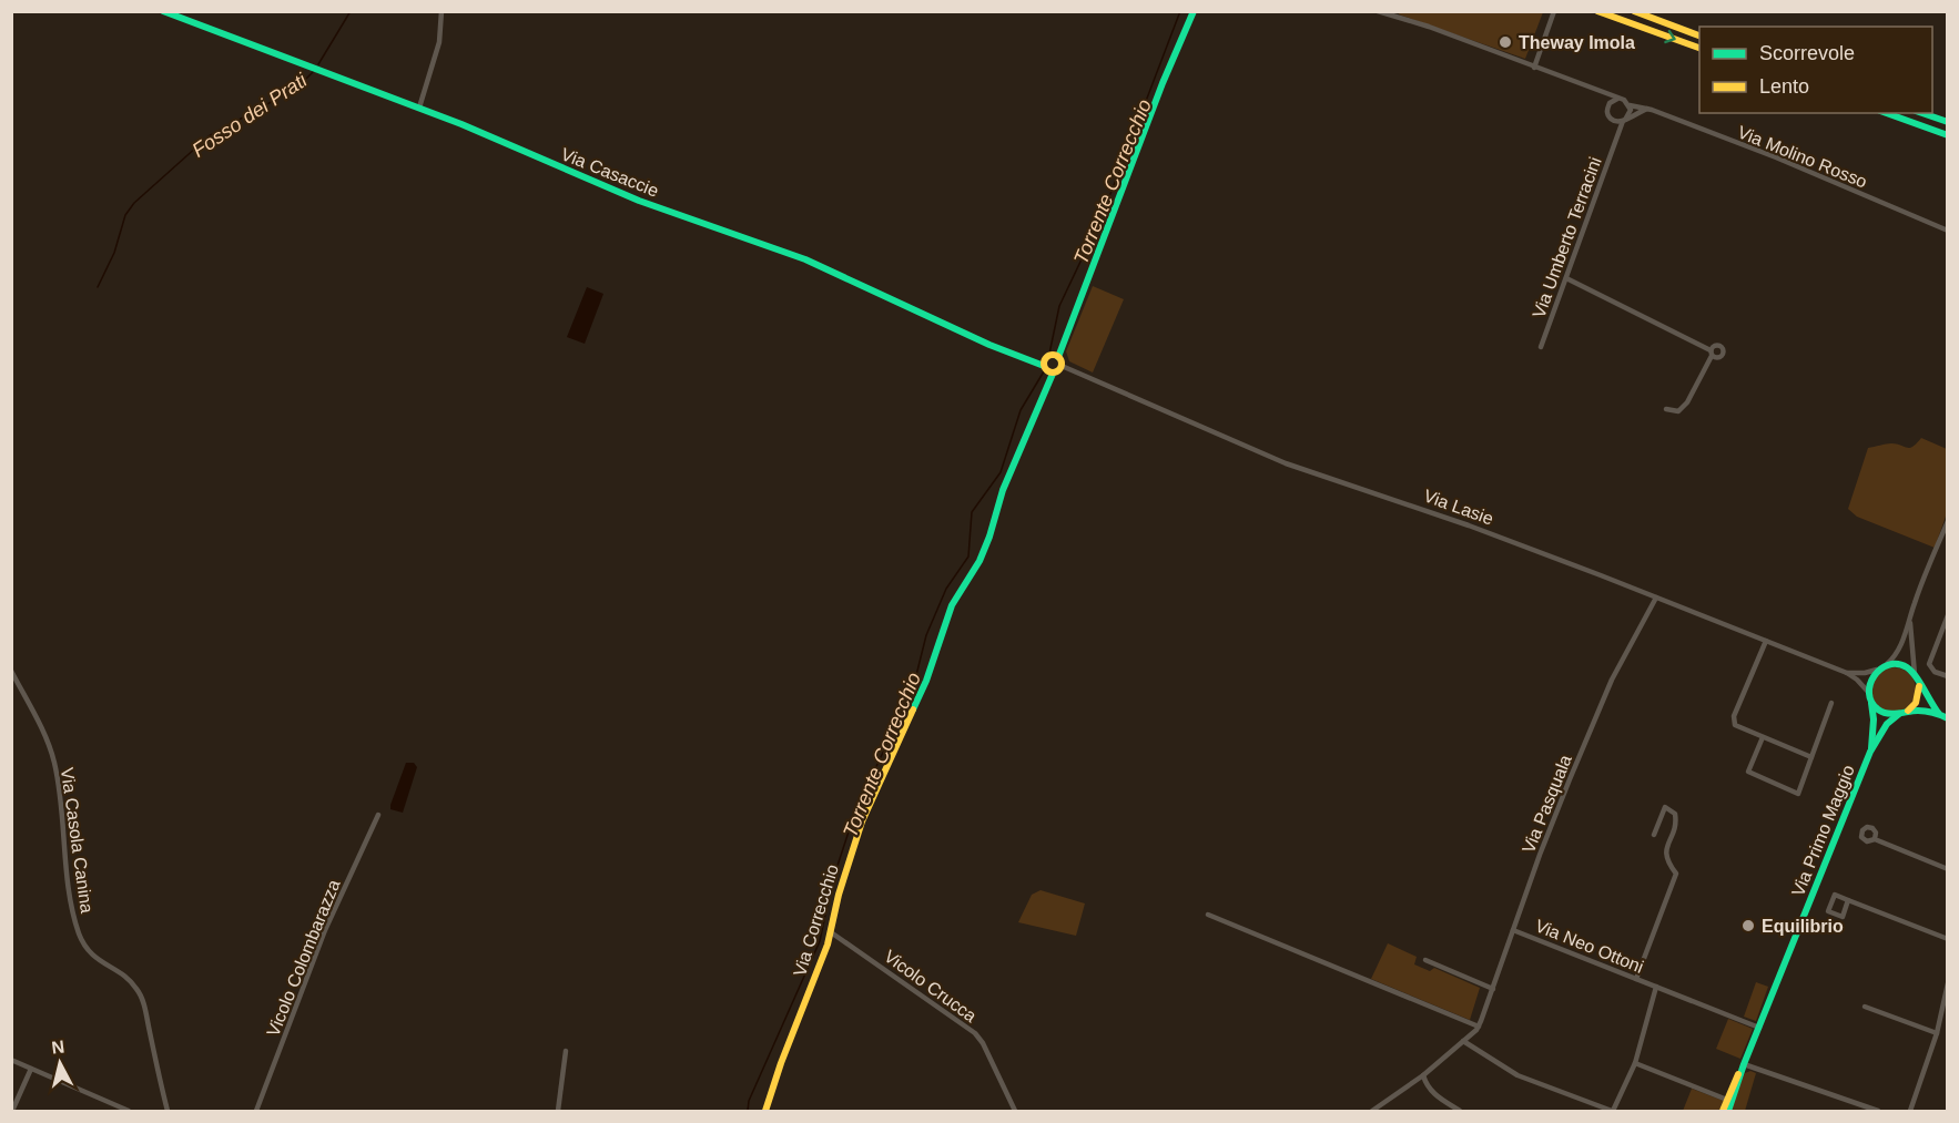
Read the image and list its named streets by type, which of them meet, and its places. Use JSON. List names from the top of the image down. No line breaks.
{"streets":{"main road":["Via Casaccie","Via Lasie","Via Primo Maggio","Via Correcchio"],"street":["Via Molino Rosso","Via Umberto Terracini","Via Pasquala","Via Casola Canina","Via Neo Ottoni","Vicolo Colombarazza","Vicolo Crucca"]},"crossings":[["Via Molino Rosso","Via Umberto Terracini"],["Via Casaccie","Via Lasie"],["Via Casaccie","Via Correcchio"],["Via Lasie","Via Pasquala"],["Via Lasie","Via Primo Maggio"],["Via Lasie","Via Correcchio"],["Via Pasquala","Via Neo Ottoni"],["Via Primo Maggio","Via Neo Ottoni"],["Via Correcchio","Vicolo Crucca"]],"water":["Fosso dei Prati","Torrente Correcchio"],"places":["Theway Imola","Equilibrio"],"legend":["Scorrevole","Lento"],"north":"top"}
